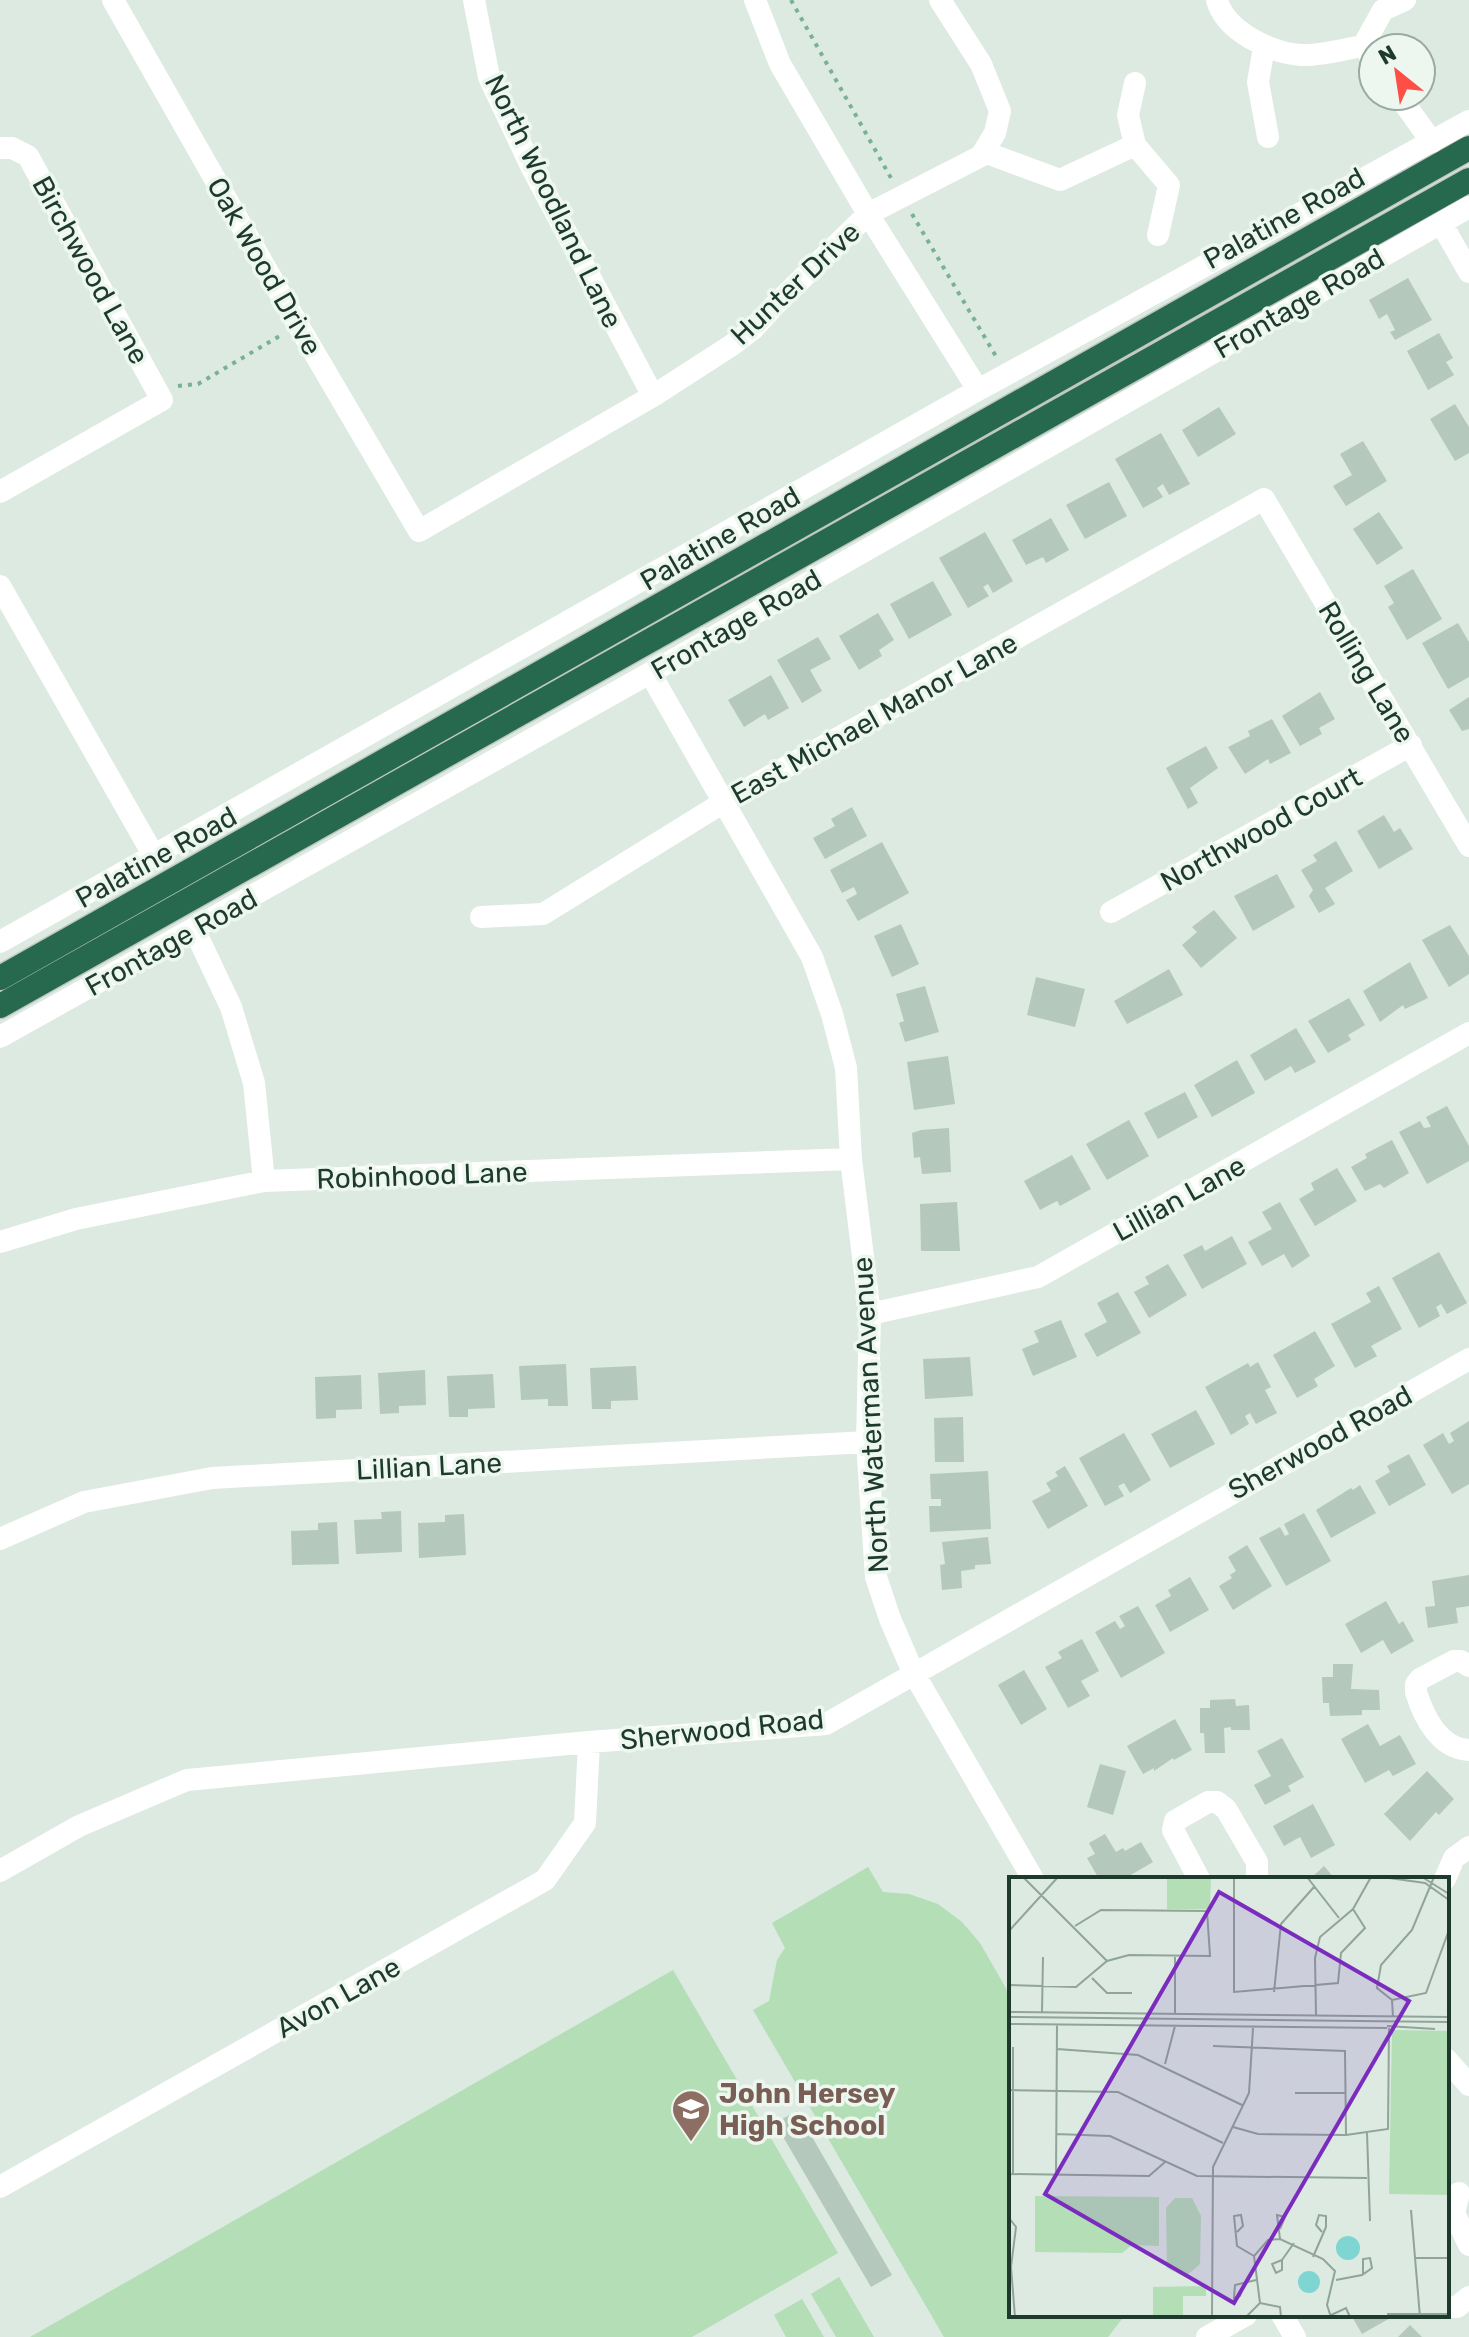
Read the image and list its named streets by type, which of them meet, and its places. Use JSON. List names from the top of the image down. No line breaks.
{"streets":{"highway":["Palatine Road"],"street":["North Woodland Lane","Oak Wood Drive","Birchwood Lane","Hunter Drive","Frontage Road","Rolling Lane","East Michael Manor Lane","Northwood Court","Robinhood Lane","Lillian Lane","North Waterman Avenue","Sherwood Road","Avon Lane"]},"crossings":[["North Woodland Lane","Hunter Drive"],["Oak Wood Drive","Hunter Drive"],["Frontage Road","North Waterman Avenue"],["Rolling Lane","East Michael Manor Lane"],["Rolling Lane","Northwood Court"],["East Michael Manor Lane","North Waterman Avenue"],["Robinhood Lane","North Waterman Avenue"],["Lillian Lane","North Waterman Avenue"],["North Waterman Avenue","Sherwood Road"],["Sherwood Road","Avon Lane"]],"places":{"school or university":["John Hersey High School"]},"north":"top left"}
